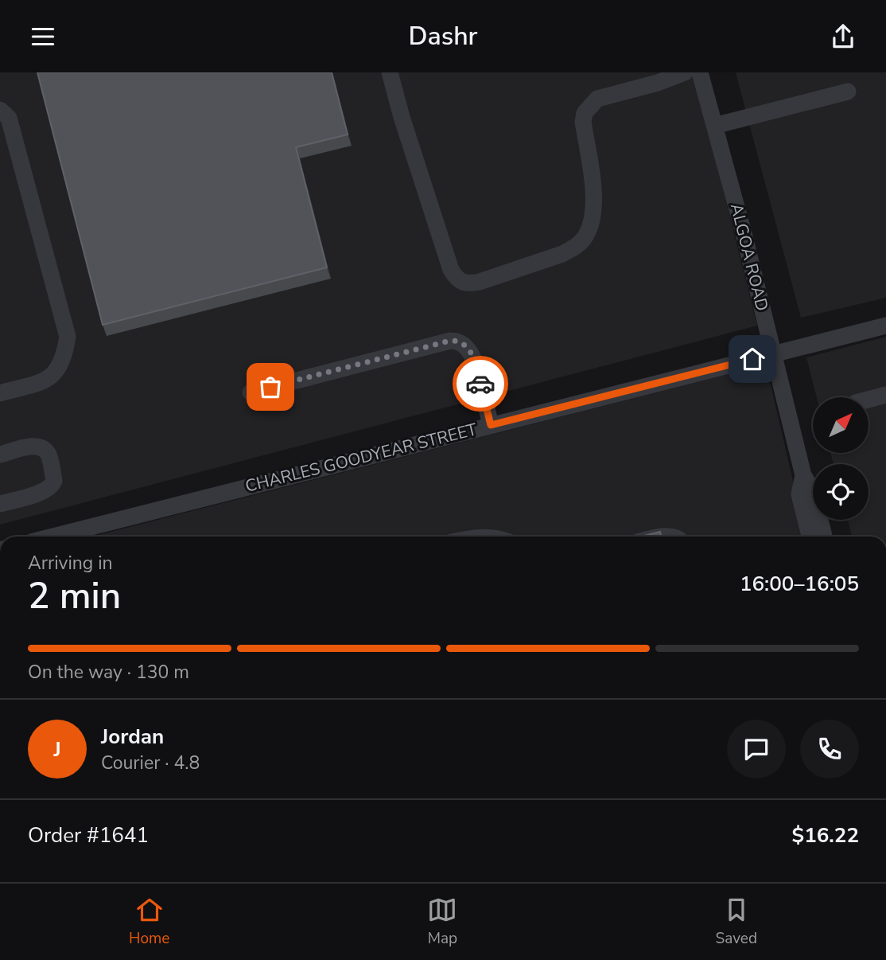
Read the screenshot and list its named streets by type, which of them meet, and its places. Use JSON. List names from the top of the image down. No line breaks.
{"streets":{"street":["ALGOA ROAD","CHARLES GOODYEAR STREET"]},"crossings":[["ALGOA ROAD","CHARLES GOODYEAR STREET"]],"north":"top right","page":{"header":"Dashr","heading":["2 min","Arriving in","16:00–16:05"],"panel":["Jordan","Courier · 4.8","Order #1641","$16.22"],"bar":"On the way · 130 m","round":"J","tabs":["Home","Map","Saved"]}}
